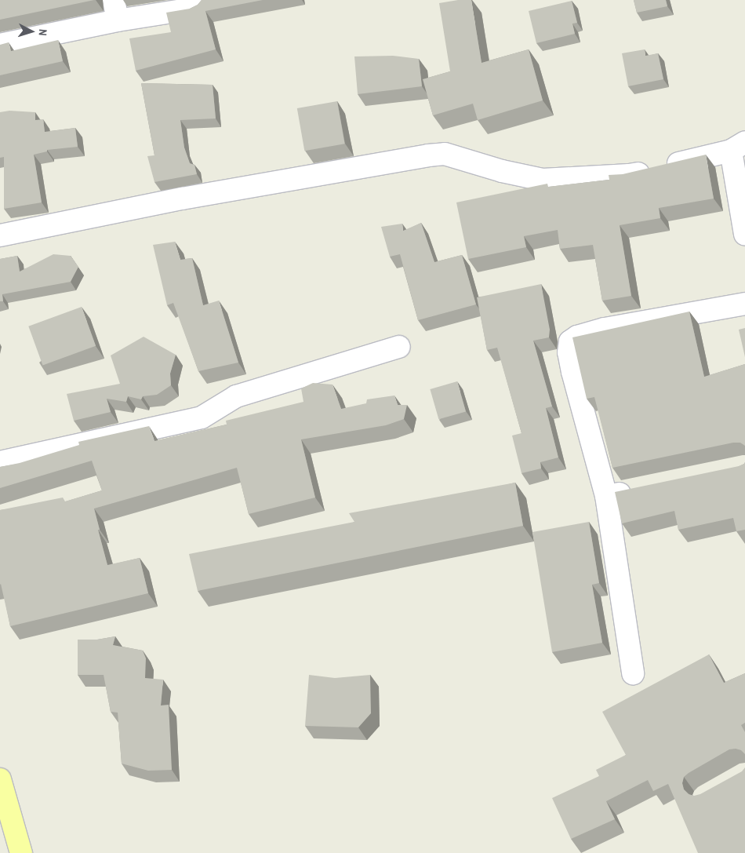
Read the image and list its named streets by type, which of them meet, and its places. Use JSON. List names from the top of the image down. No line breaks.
{"north":"right"}
